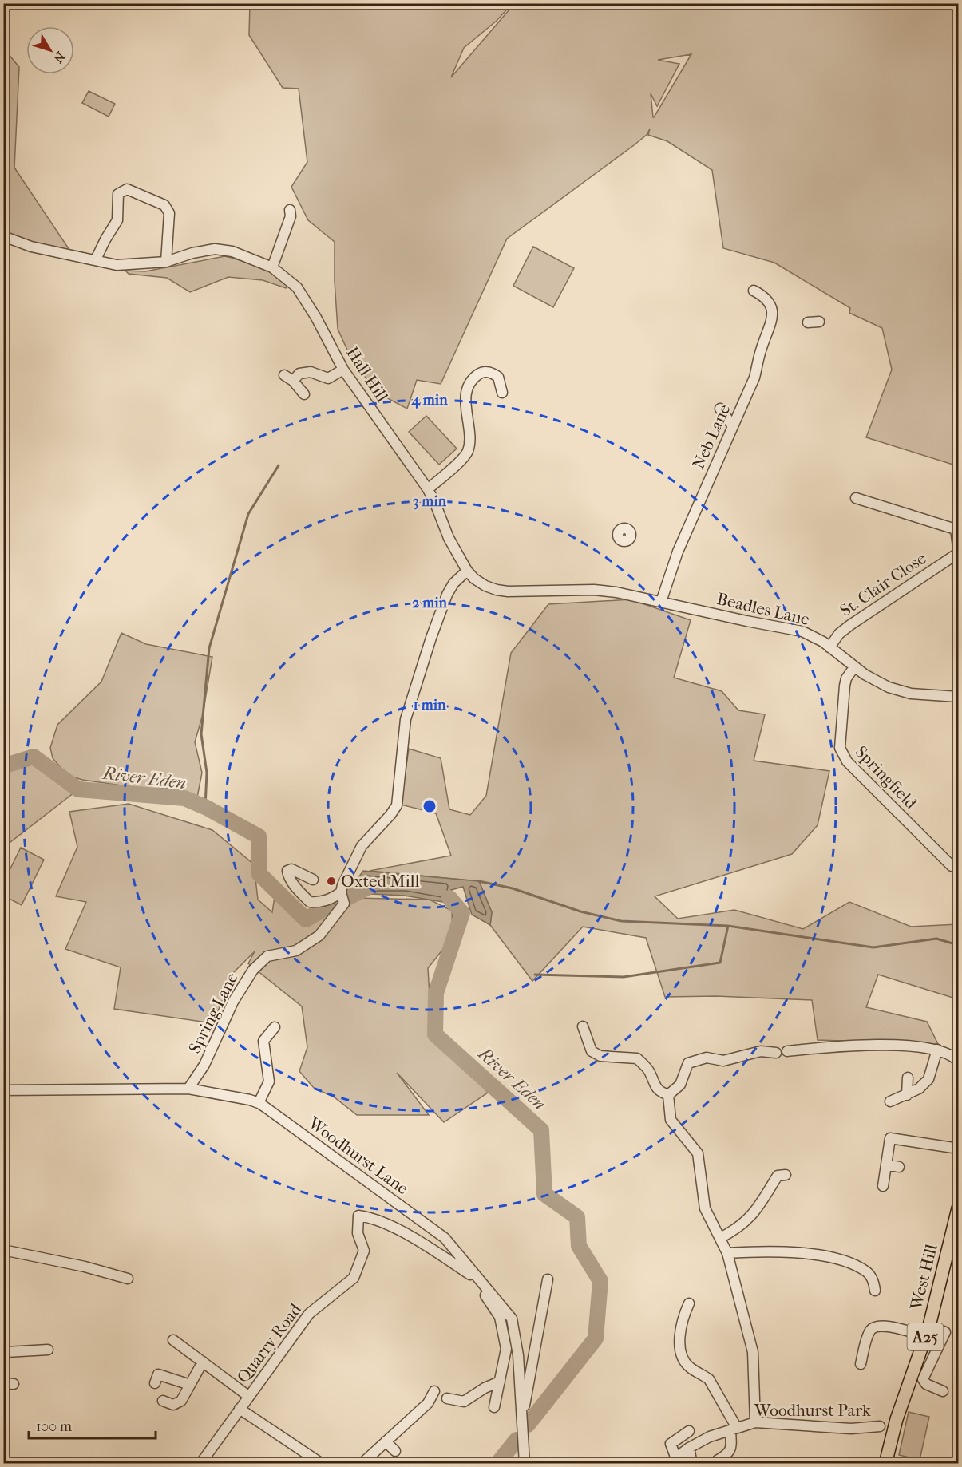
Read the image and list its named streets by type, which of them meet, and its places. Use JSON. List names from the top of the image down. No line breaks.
{"streets":{"main road":["West Hill","A25"],"street":["Hall Hill","Neb Lane","St. Clair Close","Beadles Lane","Springfield","Spring Lane","Woodhurst Lane","Quarry Road","Woodhurst Park"]},"crossings":[["Hall Hill","Neb Lane"],["Hall Hill","Beadles Lane"],["Hall Hill","Spring Lane"],["Neb Lane","Beadles Lane"],["St. Clair Close","Beadles Lane"],["Beadles Lane","Springfield"],["Spring Lane","Woodhurst Lane"],["Woodhurst Lane","Quarry Road"]],"water":["River Eden"],"places":["Oxted Mill"],"scale_bar":"100 m","north":"bottom right","rings":["4 min","3 min","2 min","1 min"]}
